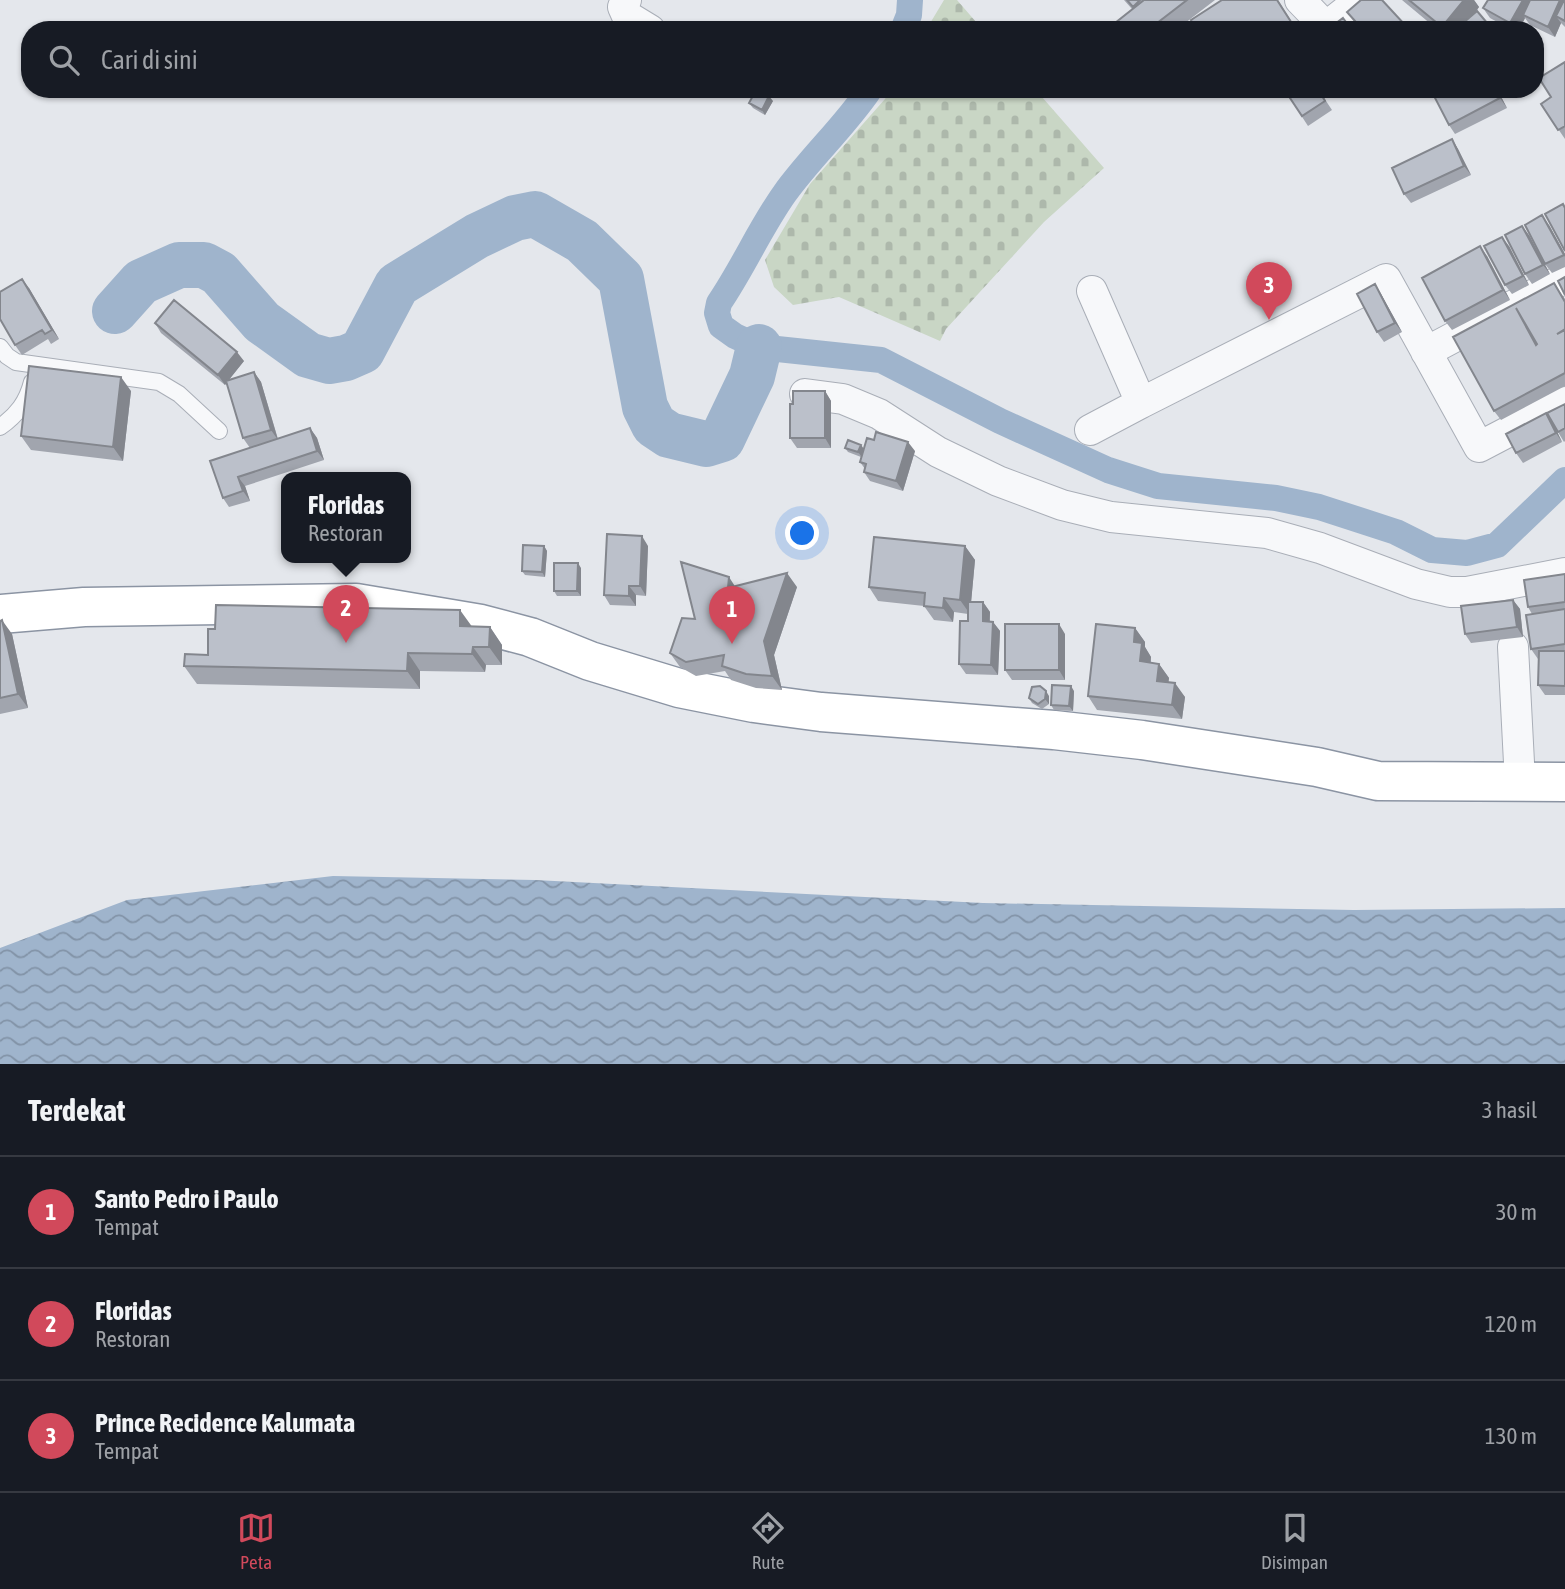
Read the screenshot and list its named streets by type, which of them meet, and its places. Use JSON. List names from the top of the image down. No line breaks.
{"page":{"search":"Cari di sini","pins":["3","2","1"],"popup":["Floridas","Restoran"],"heading":["Terdekat","3 hasil"],"list":[{"mark":"1","name":"Santo Pedro i Paulo","note":"Tempat","value":"30 m"},{"mark":"2","name":"Floridas","note":"Restoran","value":"120 m"},{"mark":"3","name":"Prince Recidence Kalumata","note":"Tempat","value":"130 m"}],"nav":["Peta","Rute","Disimpan"]}}
